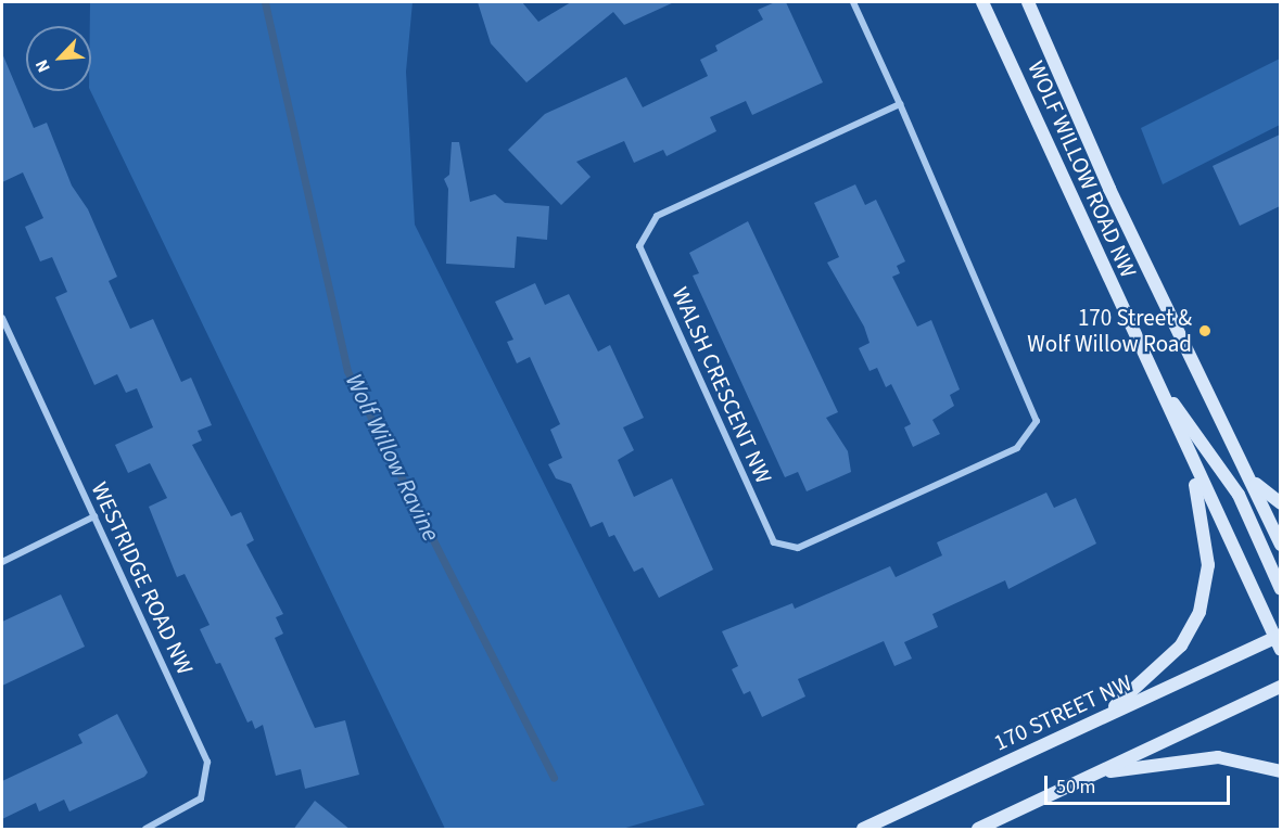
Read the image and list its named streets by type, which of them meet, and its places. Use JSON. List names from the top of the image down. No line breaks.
{"streets":{"main road":["WOLF WILLOW ROAD NW","170 STREET NW"],"street":["WALSH CRESCENT NW","WESTRIDGE ROAD NW"]},"crossings":[["WOLF WILLOW ROAD NW","170 STREET NW"]],"water":["Wolf Willow Ravine"],"places":["170 Street & Wolf Willow Road"],"scale_bar":"50 m","north":"bottom left"}
